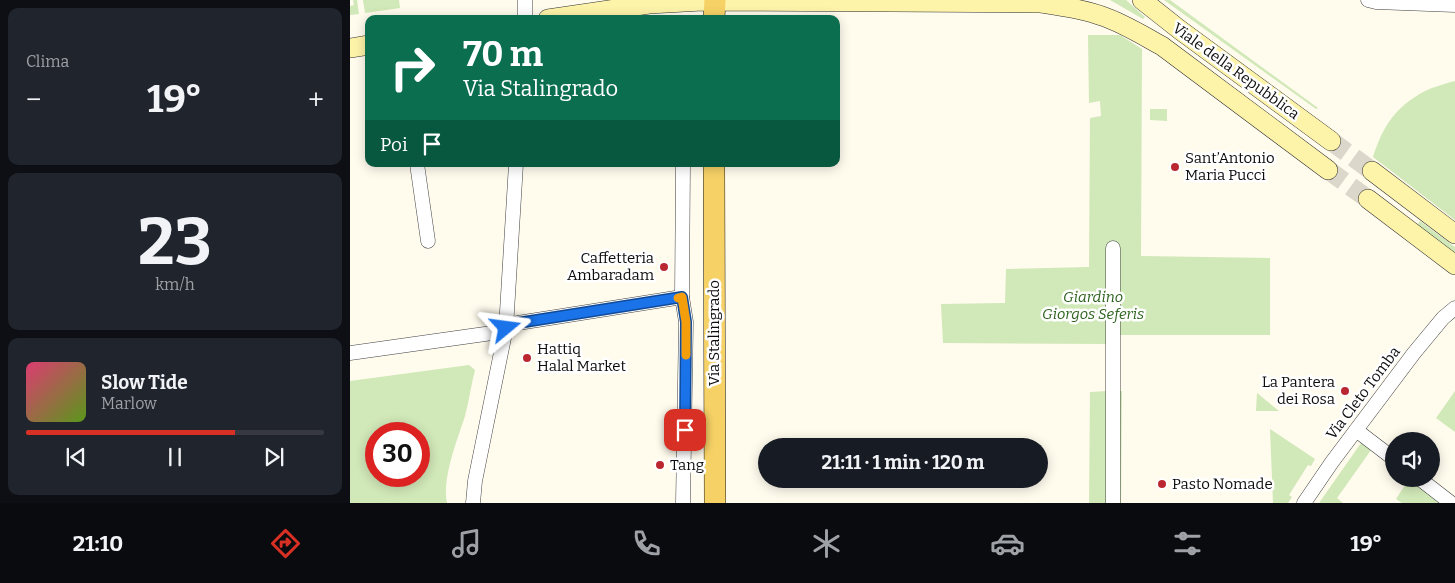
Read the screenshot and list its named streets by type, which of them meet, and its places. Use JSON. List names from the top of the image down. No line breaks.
{"streets":{"main road":["Viale della Repubblica","Via Stalingrado"],"street":["Via Cleto Tomba"]},"parks":["Giardino Giorgos Seferis"],"places":["Sant’Antonio Maria Pucci","Caffetteria Ambaradam","Hattiq Halal Market","La Pantera dei Rosa","Tang","Pasto Nomade"],"page":{"tile":["Clima",["23","km/h"]],"turn":["70 m","Via Stalingrado"],"heat":["−","19°","+"],"then":"Poi","song":["Slow Tide","Marlow"],"limit":"30","trip":"21:11 · 1 min · 120 m","tabs":["21:10","19°"]}}
